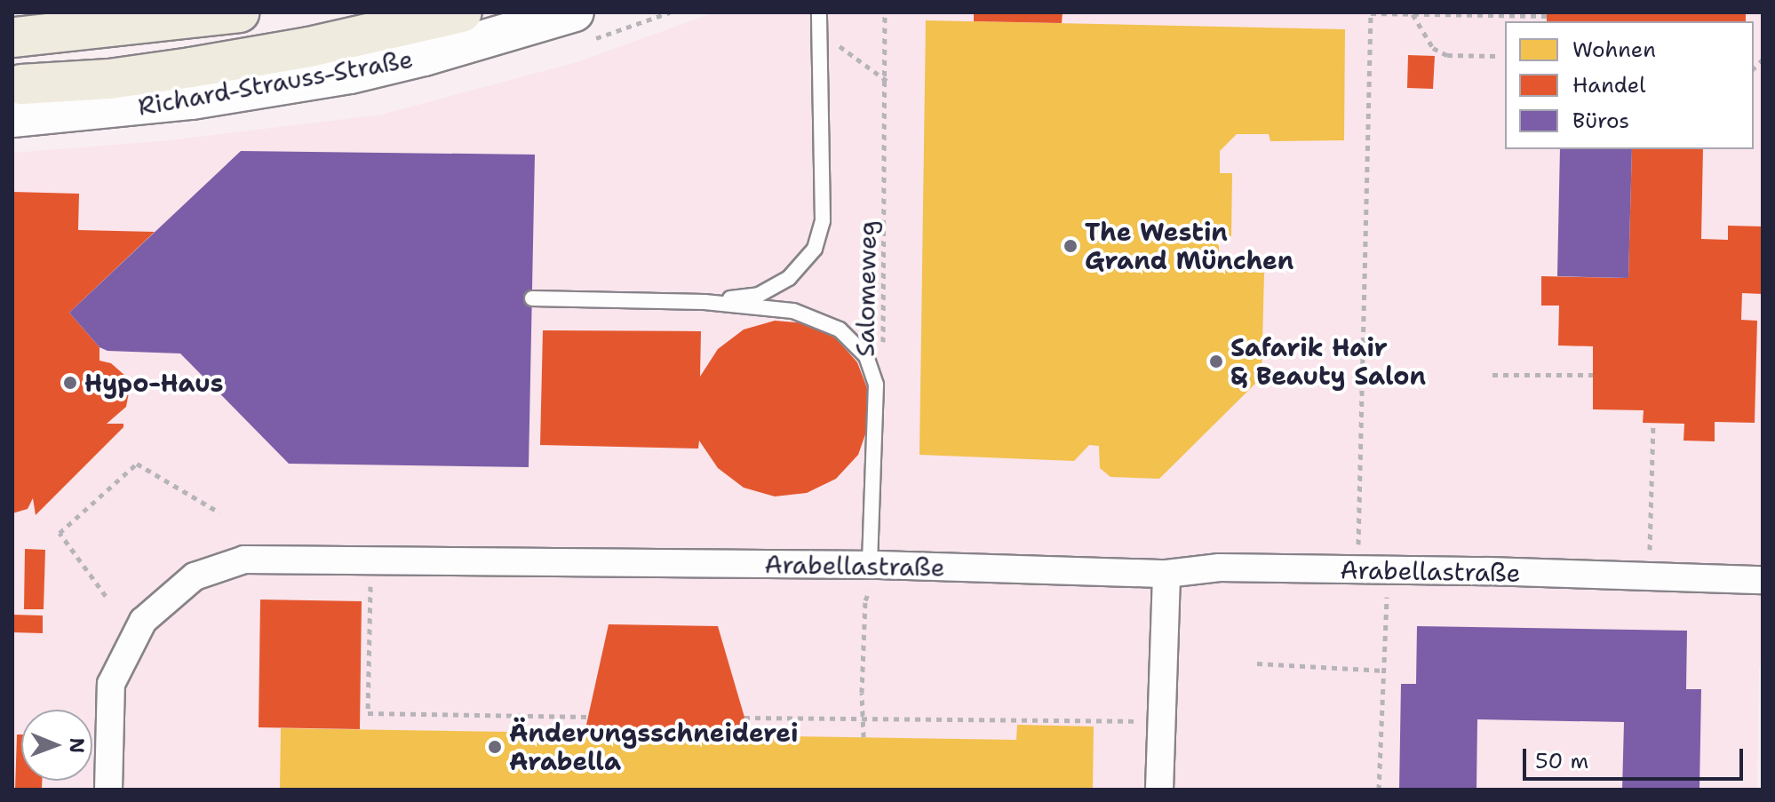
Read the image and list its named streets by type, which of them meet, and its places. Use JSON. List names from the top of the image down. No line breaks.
{"streets":{"highway":["Richard-Strauss-Straße"],"street":["Arabellastraße"],"path":["Salomeweg"]},"places":["The Westin Grand München","Safarik Hair & Beauty Salon","Hypo-Haus","Änderungsschneiderei Arabella"],"legend":["Wohnen","Handel","Büros"],"scale_bar":"50 m","north":"right"}
